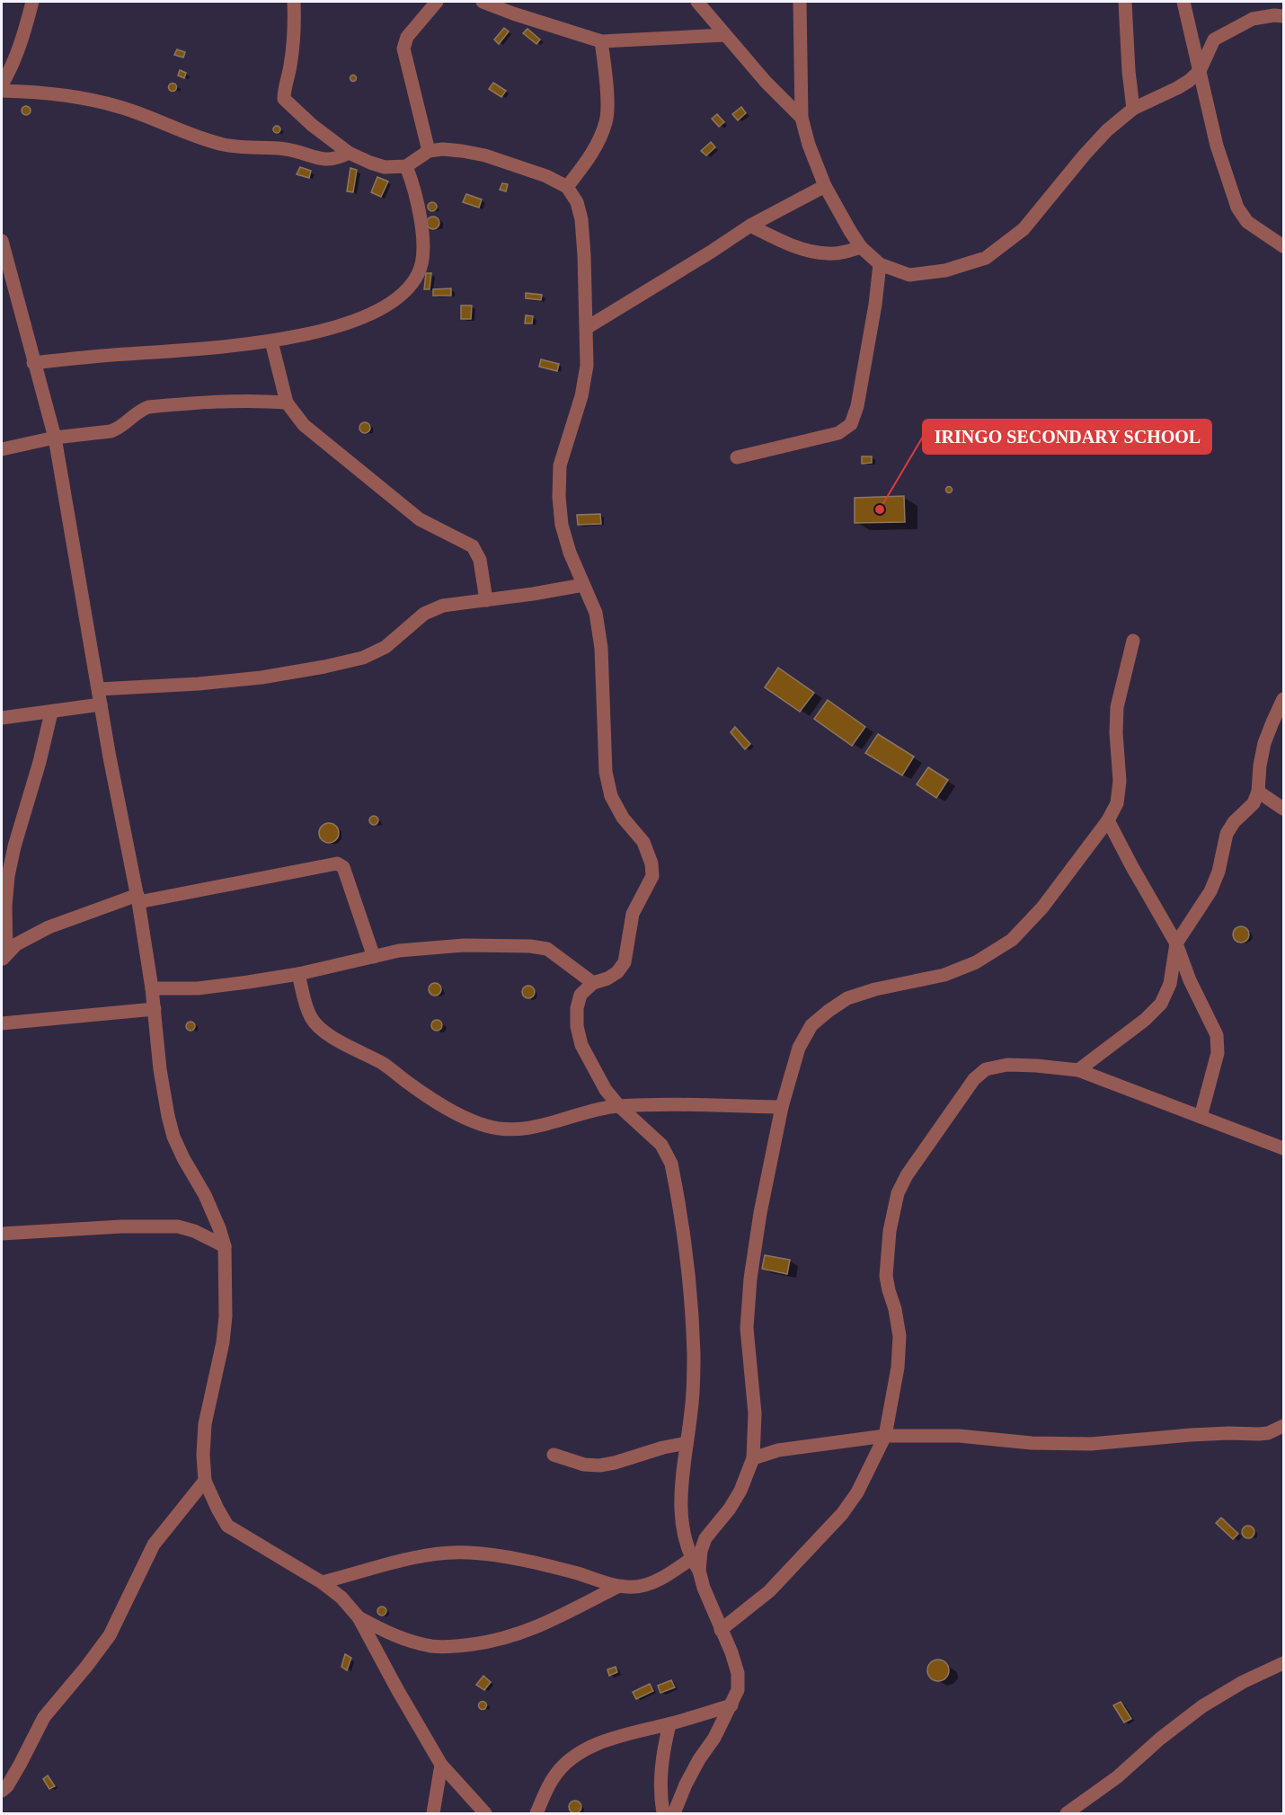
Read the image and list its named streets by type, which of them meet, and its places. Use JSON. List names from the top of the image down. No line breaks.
{"places":["IRINGO SECONDARY SCHOOL"]}
